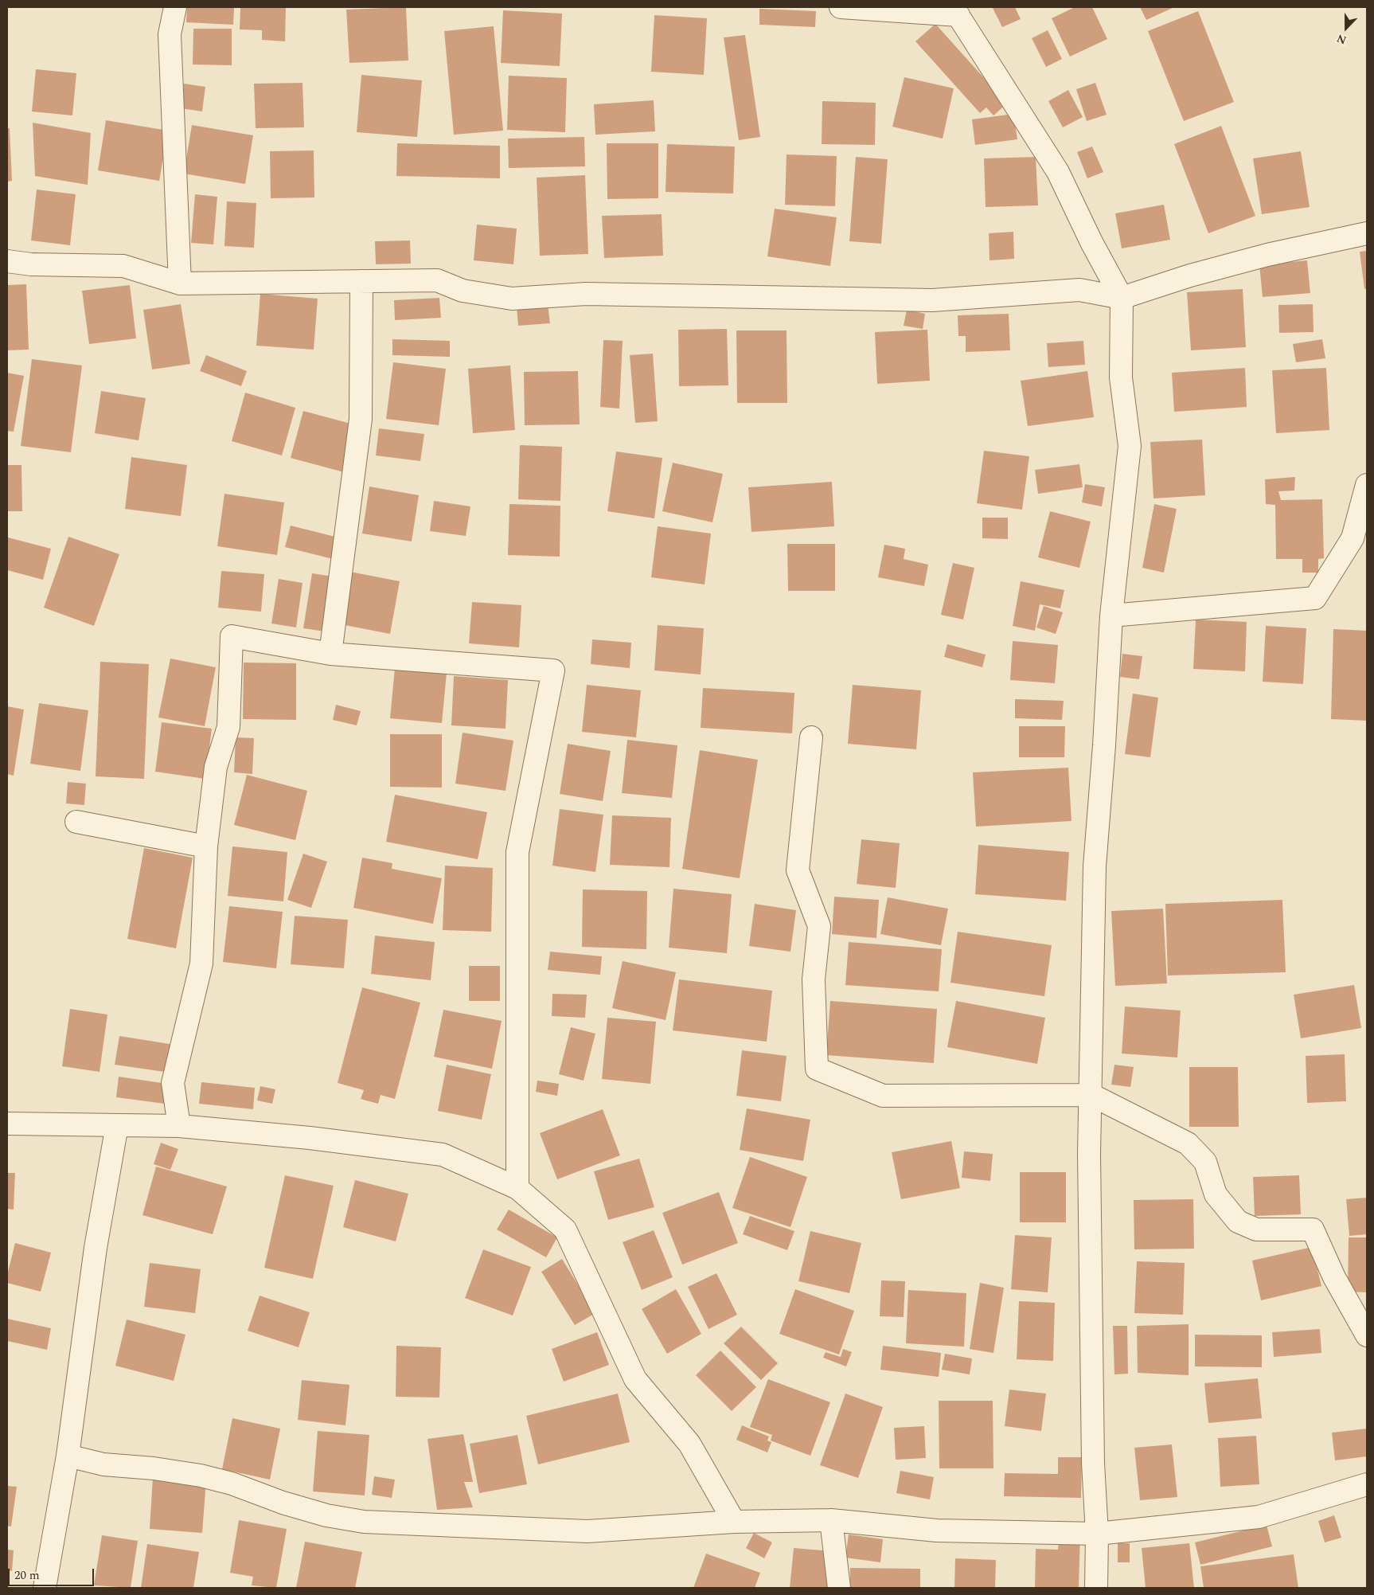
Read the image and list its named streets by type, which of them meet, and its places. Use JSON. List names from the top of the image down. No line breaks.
{"scale_bar":"20 m","north":"bottom"}
